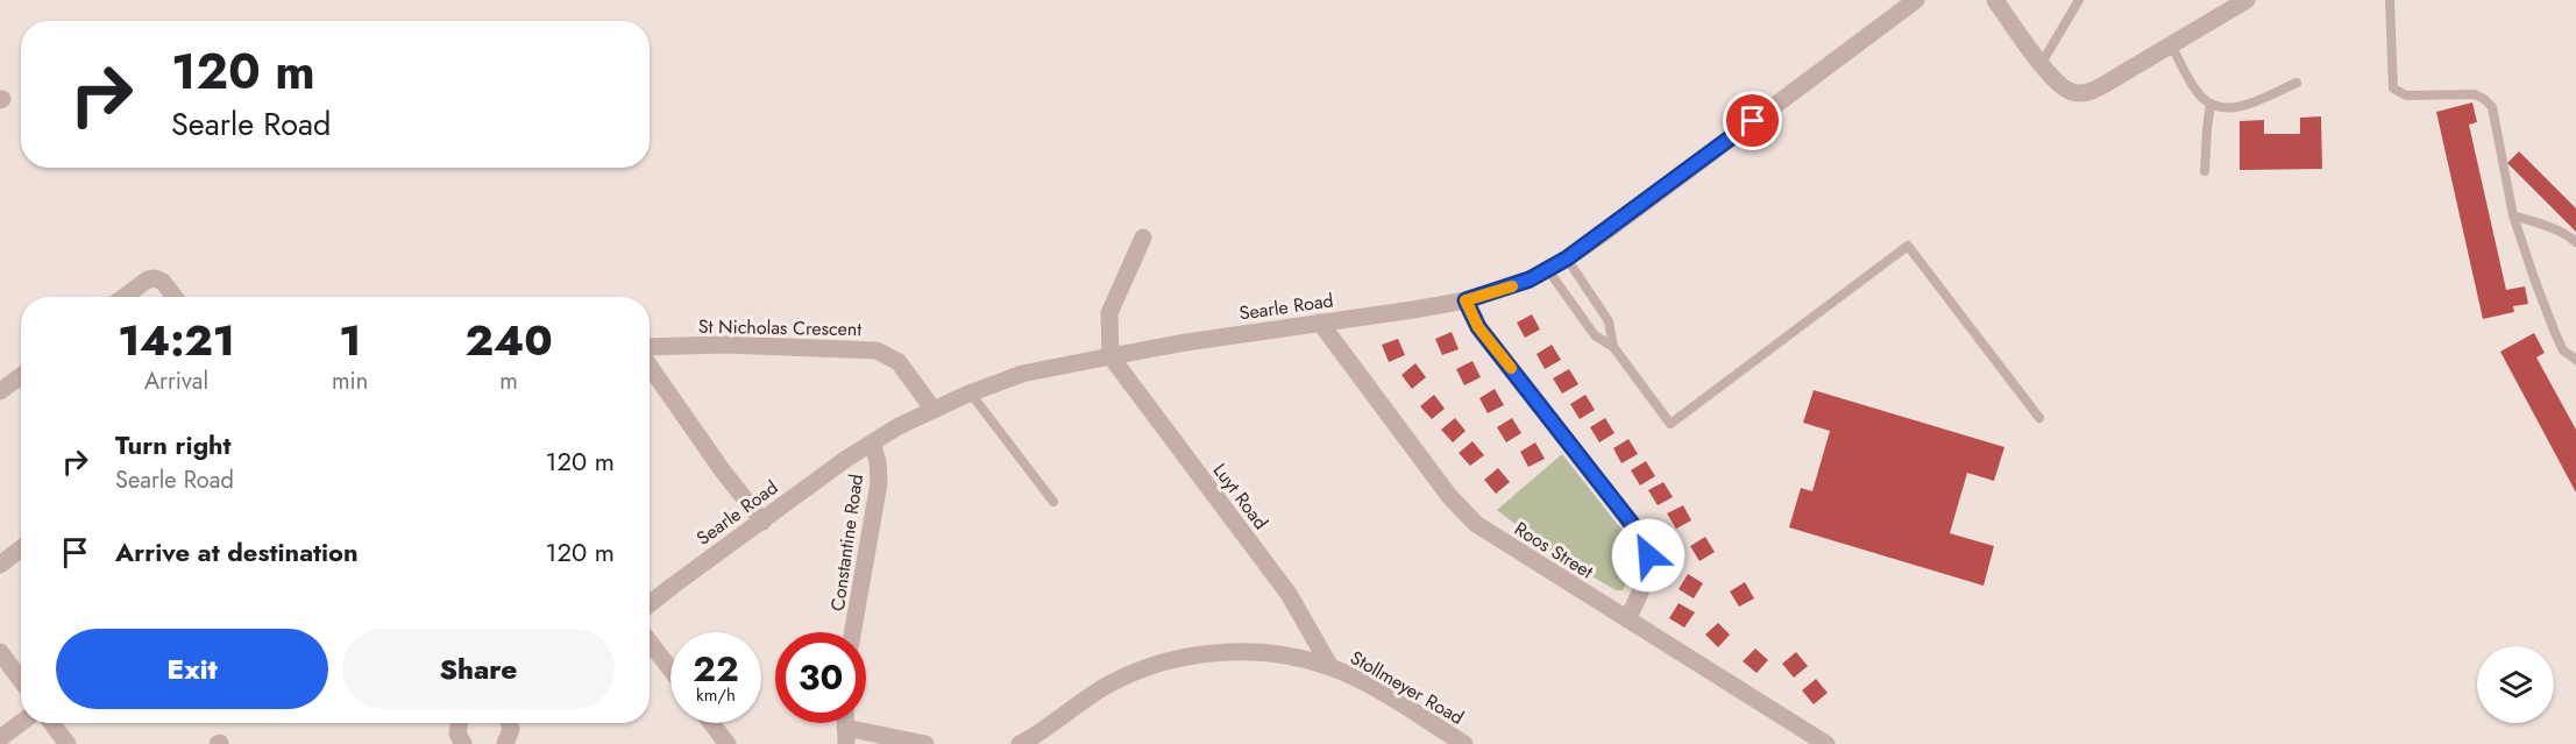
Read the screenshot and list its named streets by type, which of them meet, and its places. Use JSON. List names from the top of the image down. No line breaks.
{"streets":{"street":["Searle Road","St Nicholas Crescent","Luyt Road","Constantine Road","Roos Street","Stollmeyer Road"]},"crossings":[["Searle Road","St Nicholas Crescent"],["Searle Road","Luyt Road"],["Searle Road","Constantine Road"],["Searle Road","Roos Street"],["Luyt Road","Stollmeyer Road"]],"page":{"turn":["120 m","Searle Road"],"eta":["14:21","Arrival","1","min","240","m"],"list":[{"name":"Turn right","note":"Searle Road","value":"120 m"},{"name":"Arrive at destination","value":"120 m"}],"buttons":["Exit","Share"],"speed":"22 km/h","limit":"30"}}
